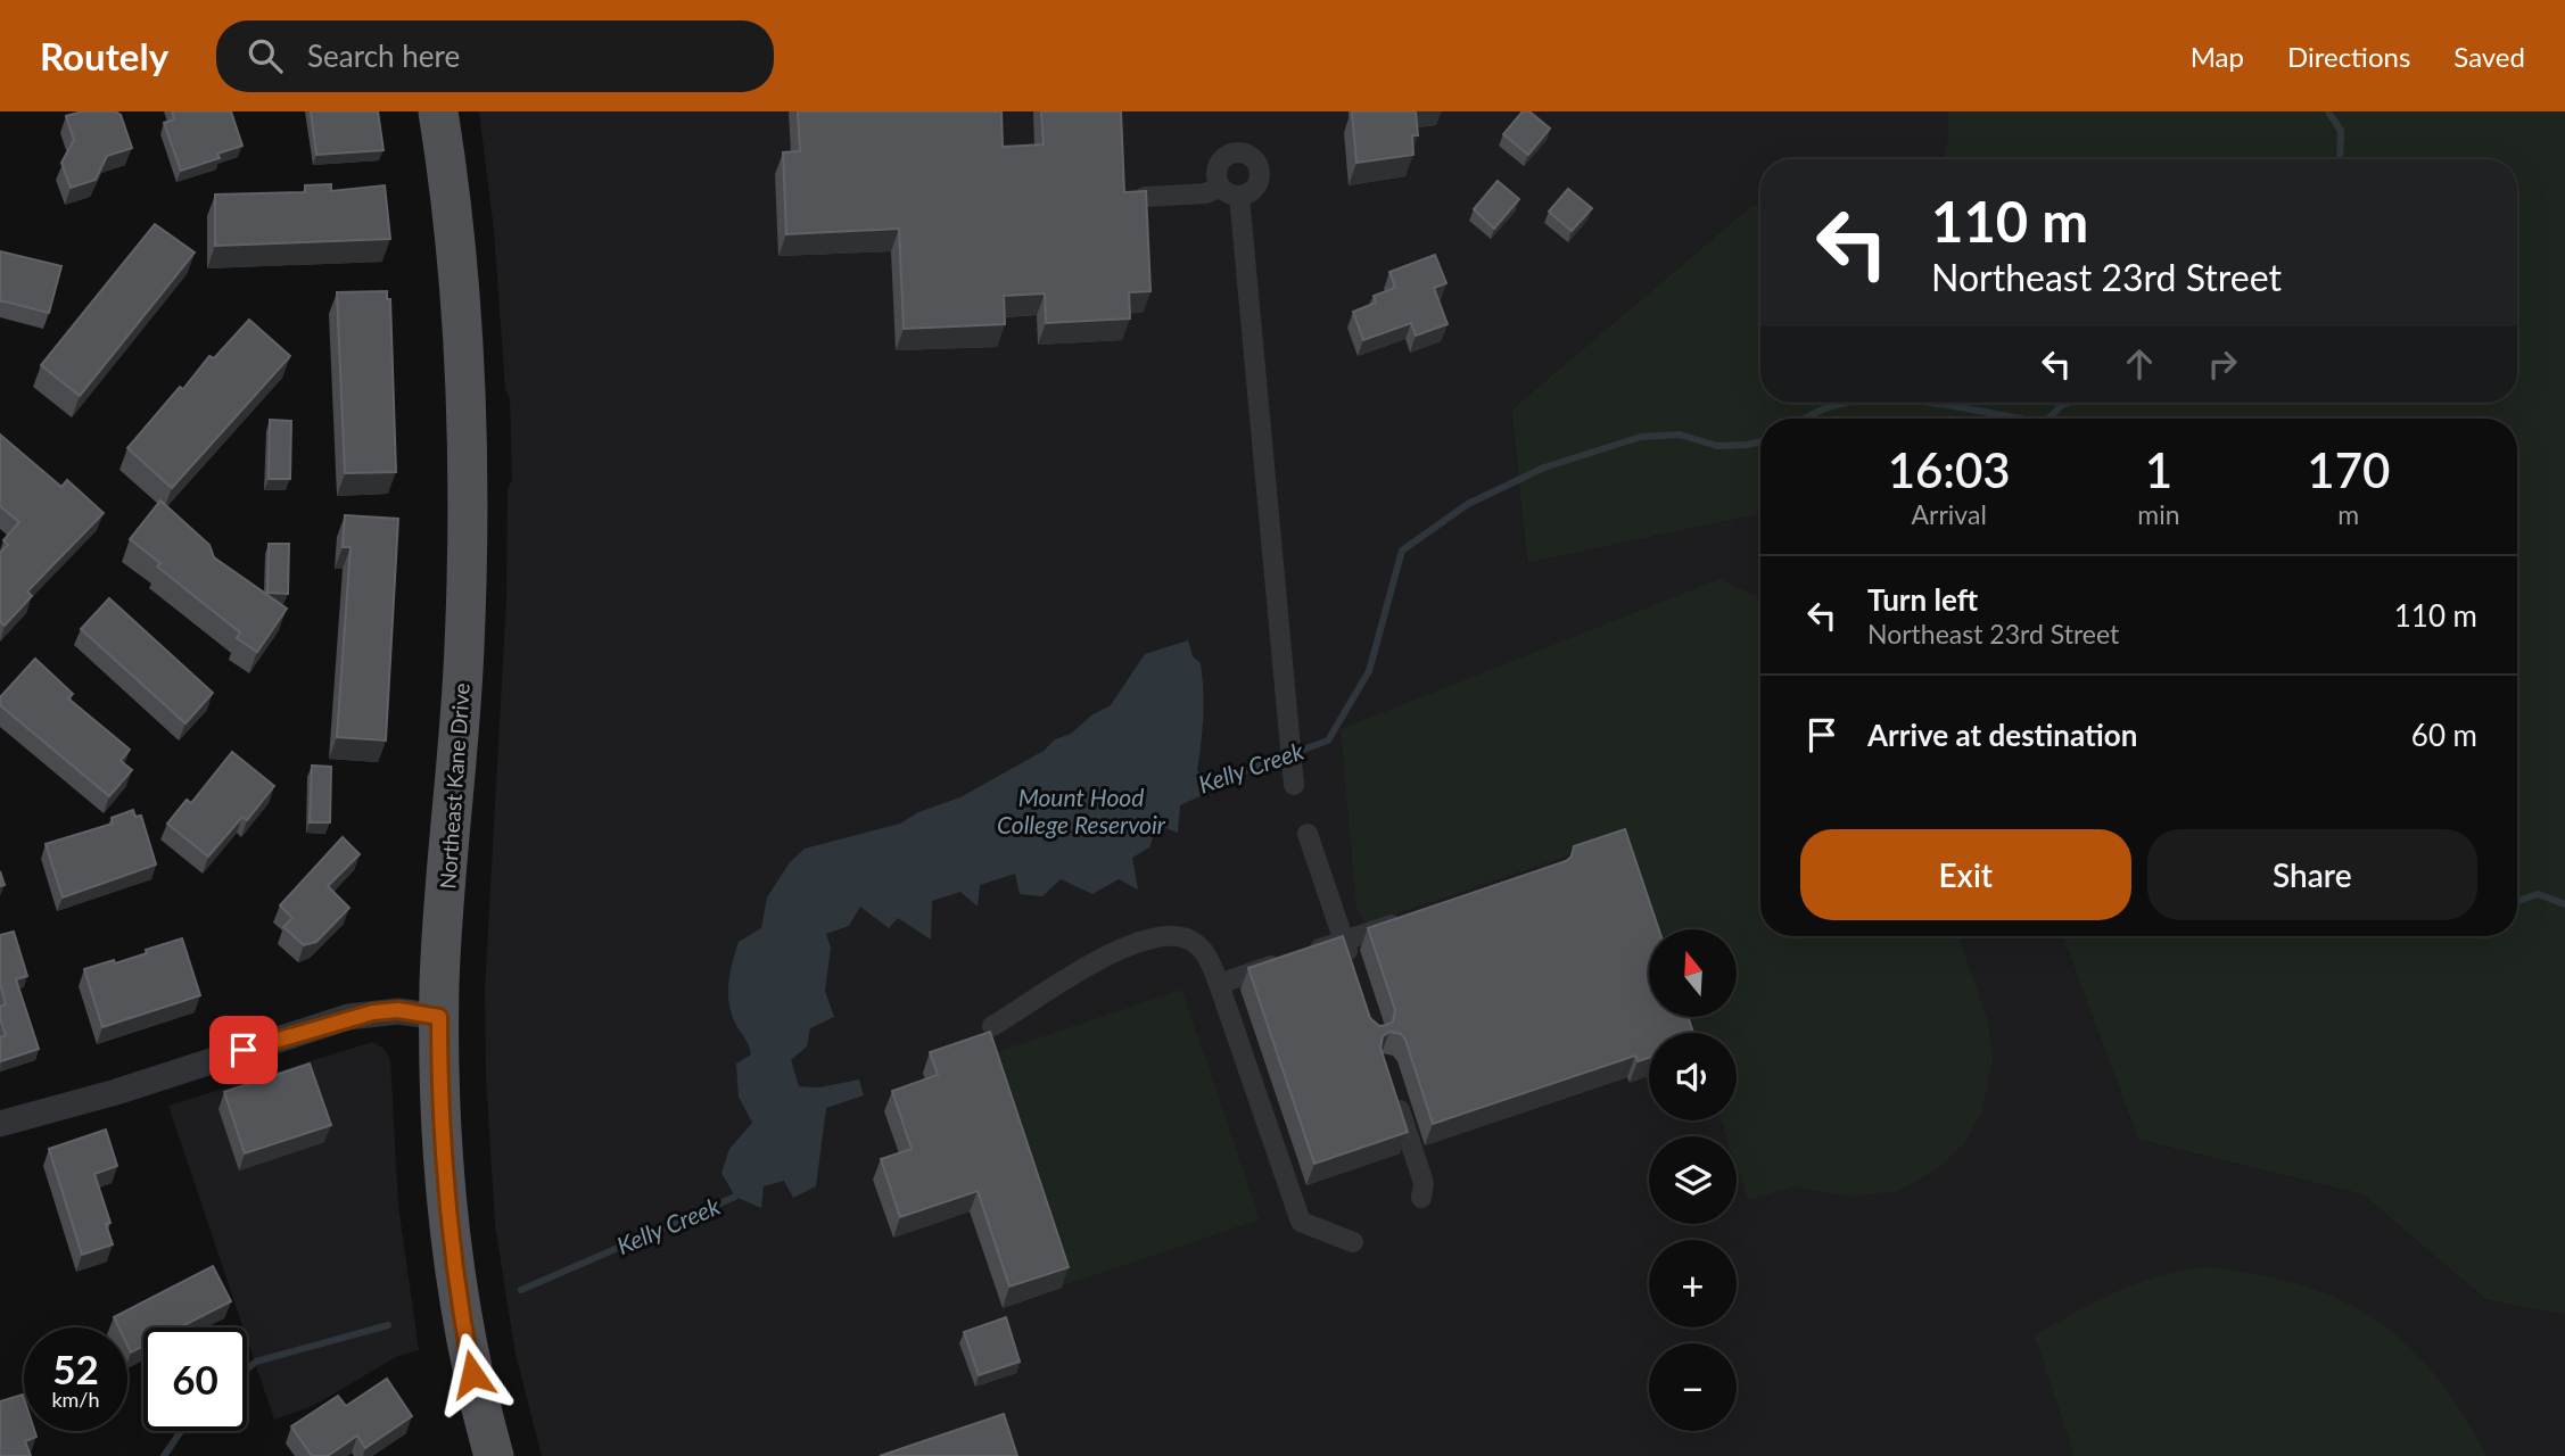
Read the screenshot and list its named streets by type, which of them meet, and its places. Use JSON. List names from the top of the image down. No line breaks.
{"streets":{"main road":["Northeast Kane Drive"]},"water":["Kelly Creek","Mount Hood College Reservoir"],"north":"top","page":{"header":"Routely","search":"Search here","nav":["Map","Directions","Saved"],"turn":["110 m","Northeast 23rd Street"],"eta":["16:03","Arrival","1","min","170","m"],"list":[{"name":"Turn left","note":"Northeast 23rd Street","value":"110 m"},{"name":"Arrive at destination","value":"60 m"}],"buttons":["Exit","Share"],"map_buttons":["+","−"],"speed":"52 km/h","limit":"60"}}
